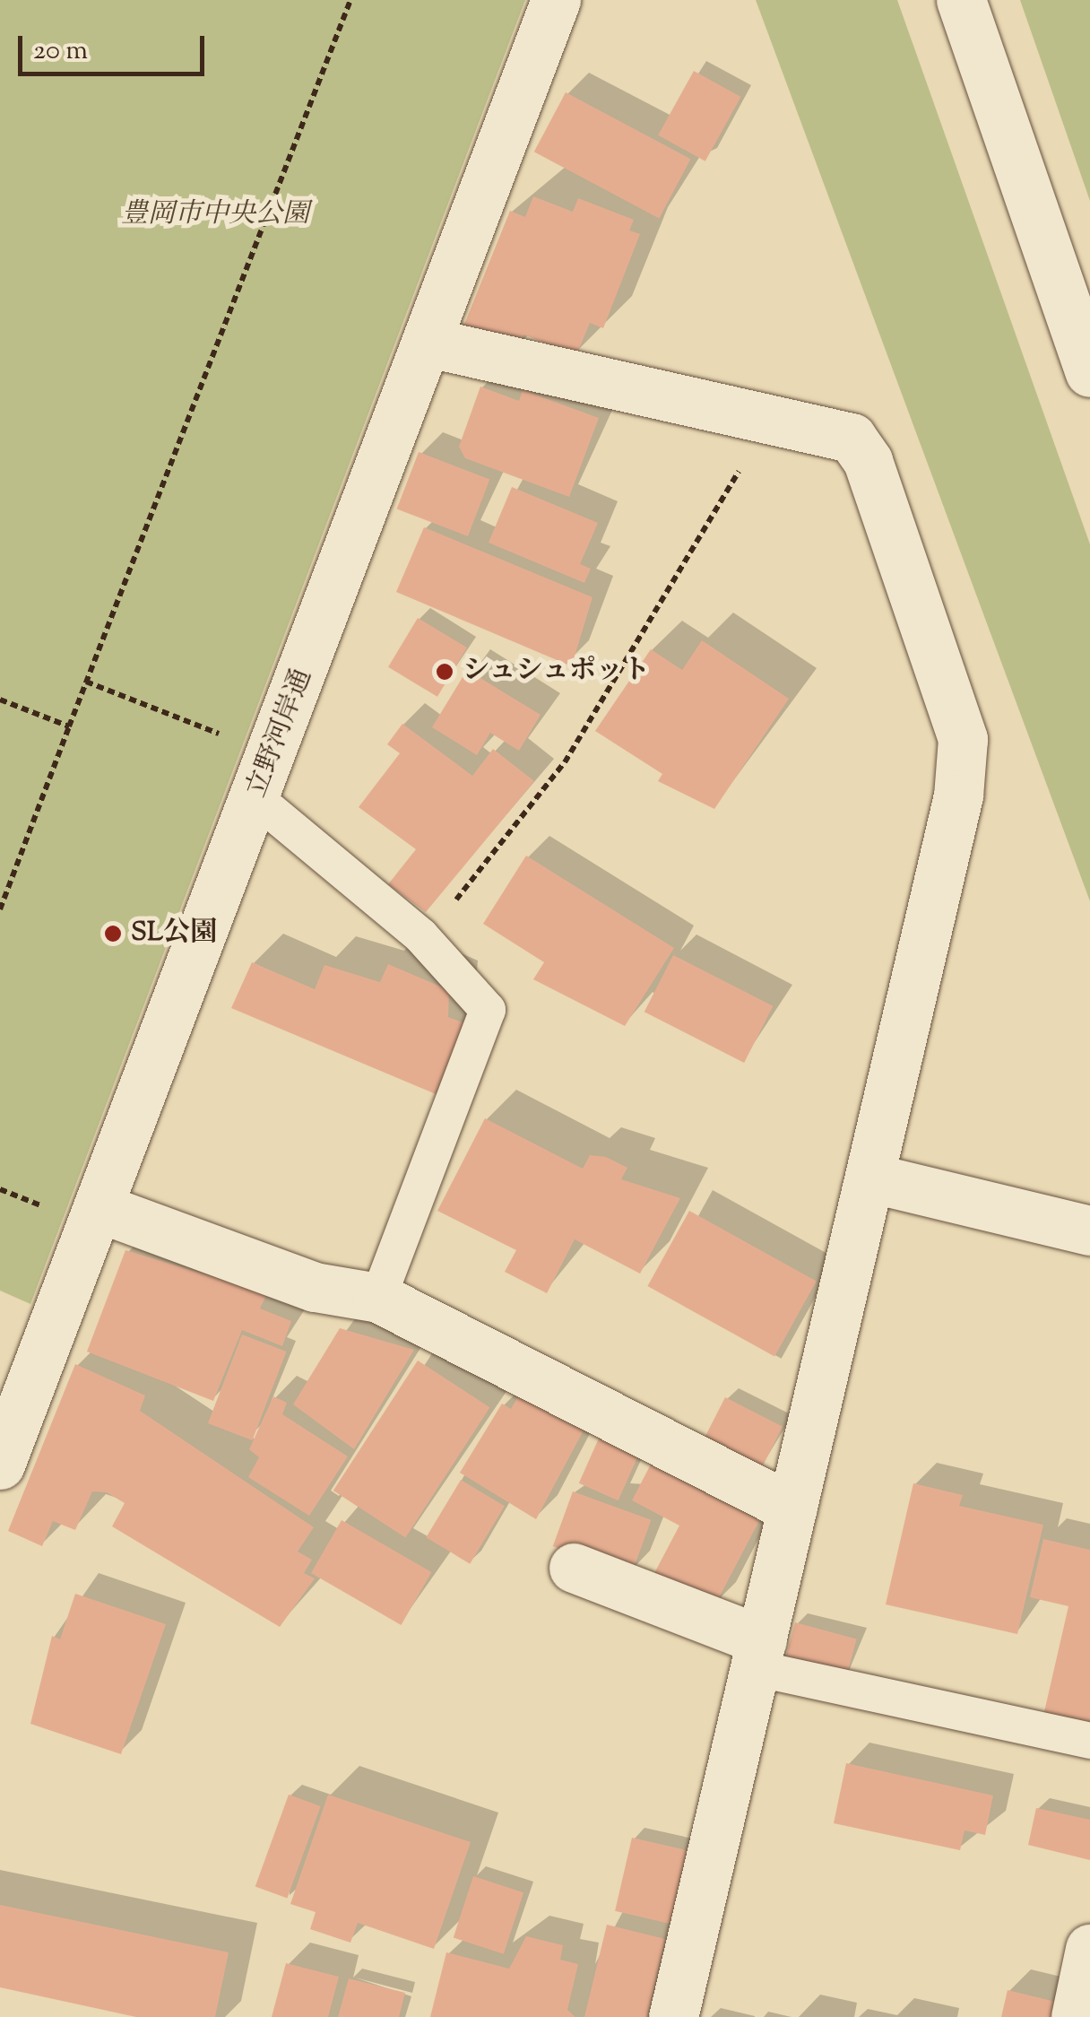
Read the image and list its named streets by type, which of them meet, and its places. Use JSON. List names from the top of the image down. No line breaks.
{"streets":{"street":["立野河岸通"]},"parks":["豊岡市中央公園"],"places":["シュシュポット","SL公園"],"scale_bar":"20 m"}
